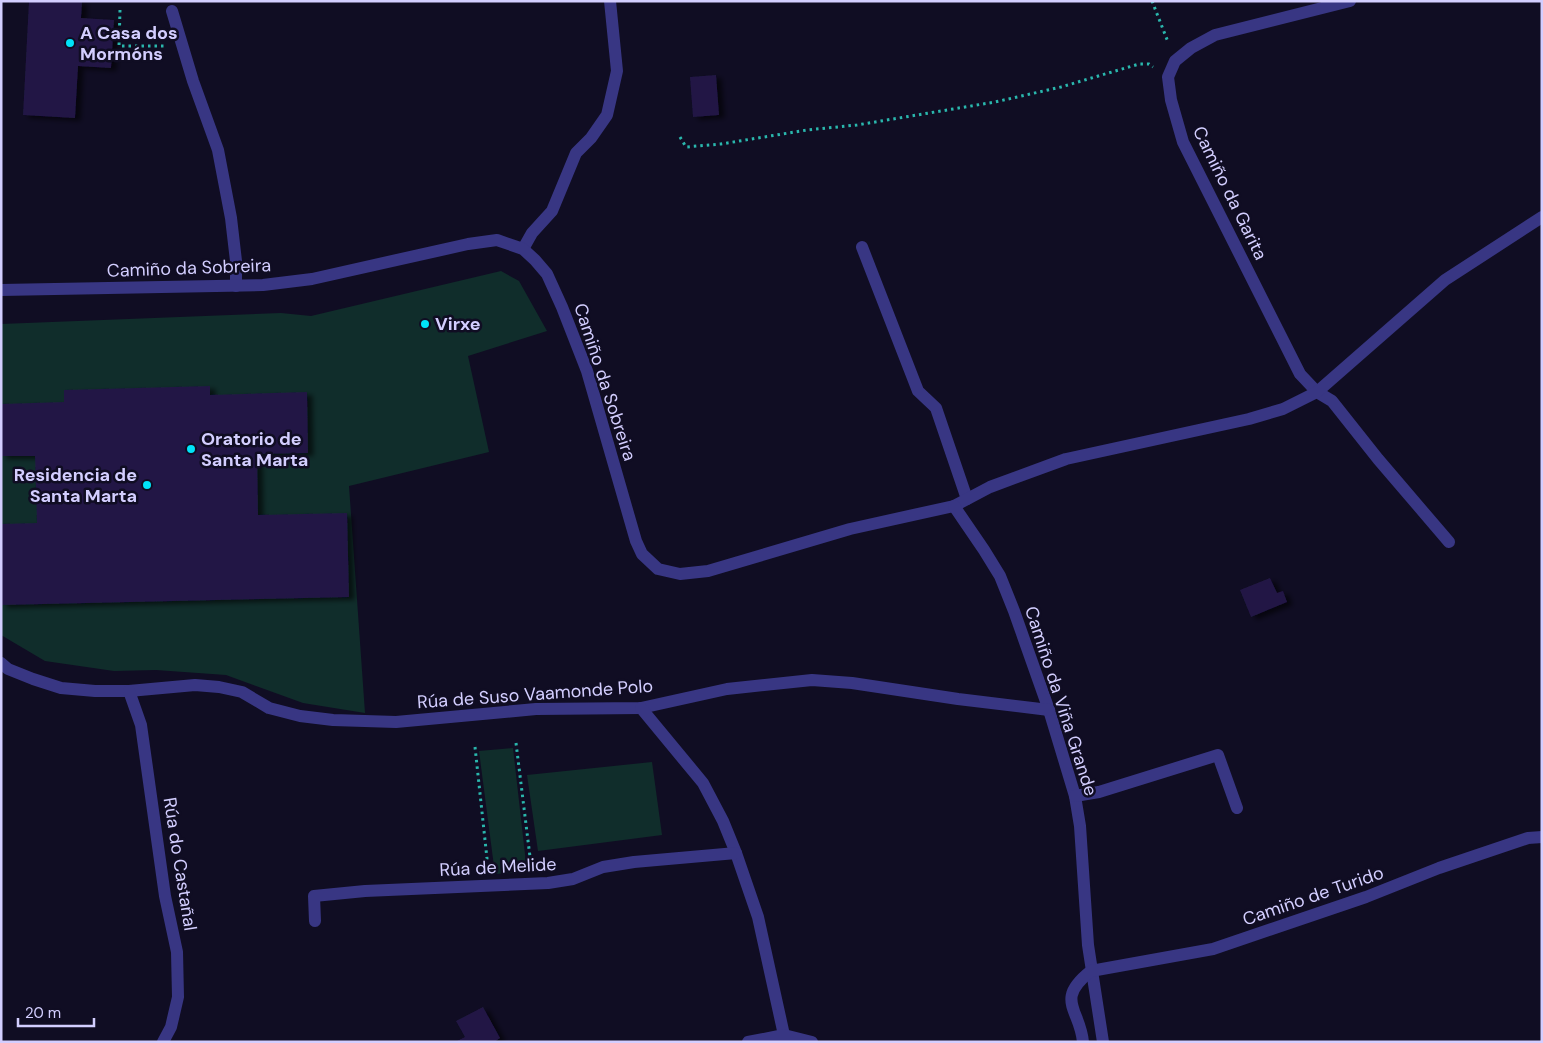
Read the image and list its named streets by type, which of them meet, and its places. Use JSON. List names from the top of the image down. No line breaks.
{"streets":{"street":["Camiño da Garita","Camiño da Sobreira","Rúa de Suso Vaamonde Polo","Camiño da Viña Grande","Rúa do Castañal","Rúa de Melide","Camiño de Turido"]},"crossings":[["Camiño da Sobreira","Camiño da Viña Grande"],["Rúa de Suso Vaamonde Polo","Camiño da Viña Grande"],["Rúa de Suso Vaamonde Polo","Rúa do Castañal"],["Camiño da Viña Grande","Camiño de Turido"]],"places":["A Casa dos Mormóns","Virxe","Oratorio de Santa Marta","Residencia de Santa Marta"],"scale_bar":"20 m"}
